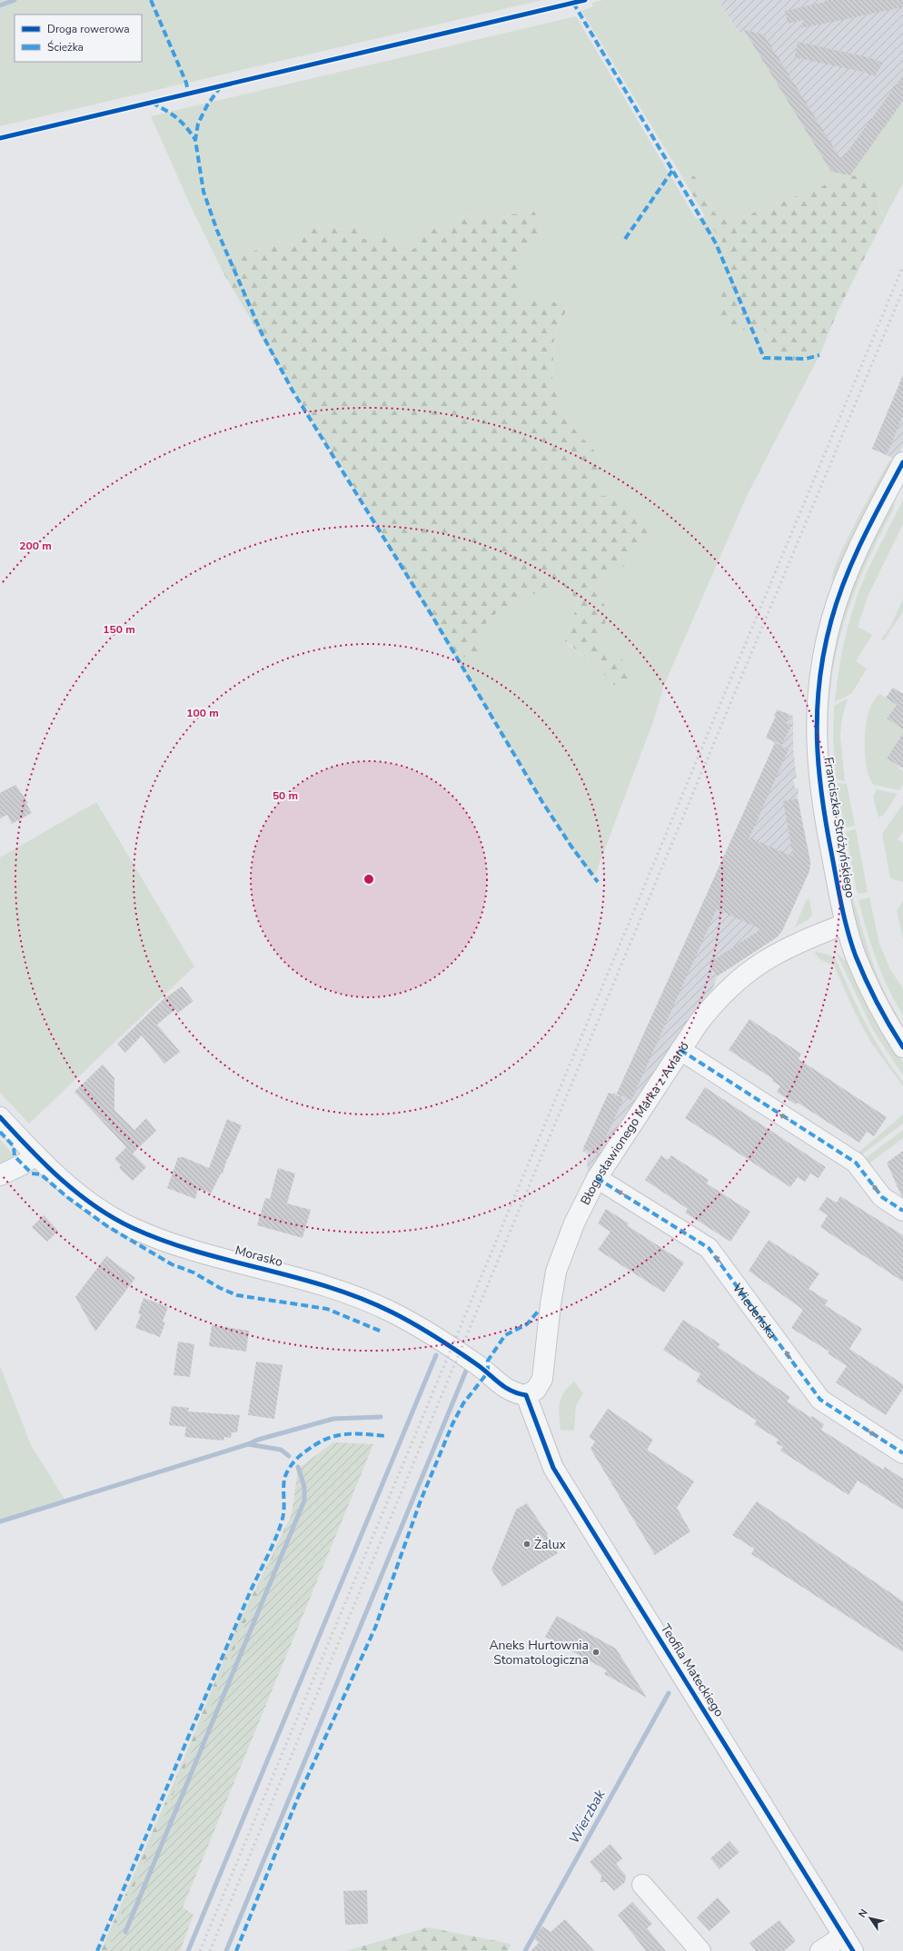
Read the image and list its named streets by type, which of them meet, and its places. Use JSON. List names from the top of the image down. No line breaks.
{"streets":{"street":["Franciszka Stróżyńskiego","Błogosławionego Marka z Aviano","Morasko","Wiedeńska","Teofila Mateckiego"]},"crossings":[["Franciszka Stróżyńskiego","Błogosławionego Marka z Aviano"],["Błogosławionego Marka z Aviano","Morasko"],["Błogosławionego Marka z Aviano","Wiedeńska"],["Błogosławionego Marka z Aviano","Teofila Mateckiego"],["Morasko","Teofila Mateckiego"]],"water":["Wierzbak"],"places":["Żalux","Aneks Hurtownia Stomatologiczna"],"legend":["Droga rowerowa","Ścieżka"],"north":"top left","rings":["200 m","150 m","100 m","50 m"]}
